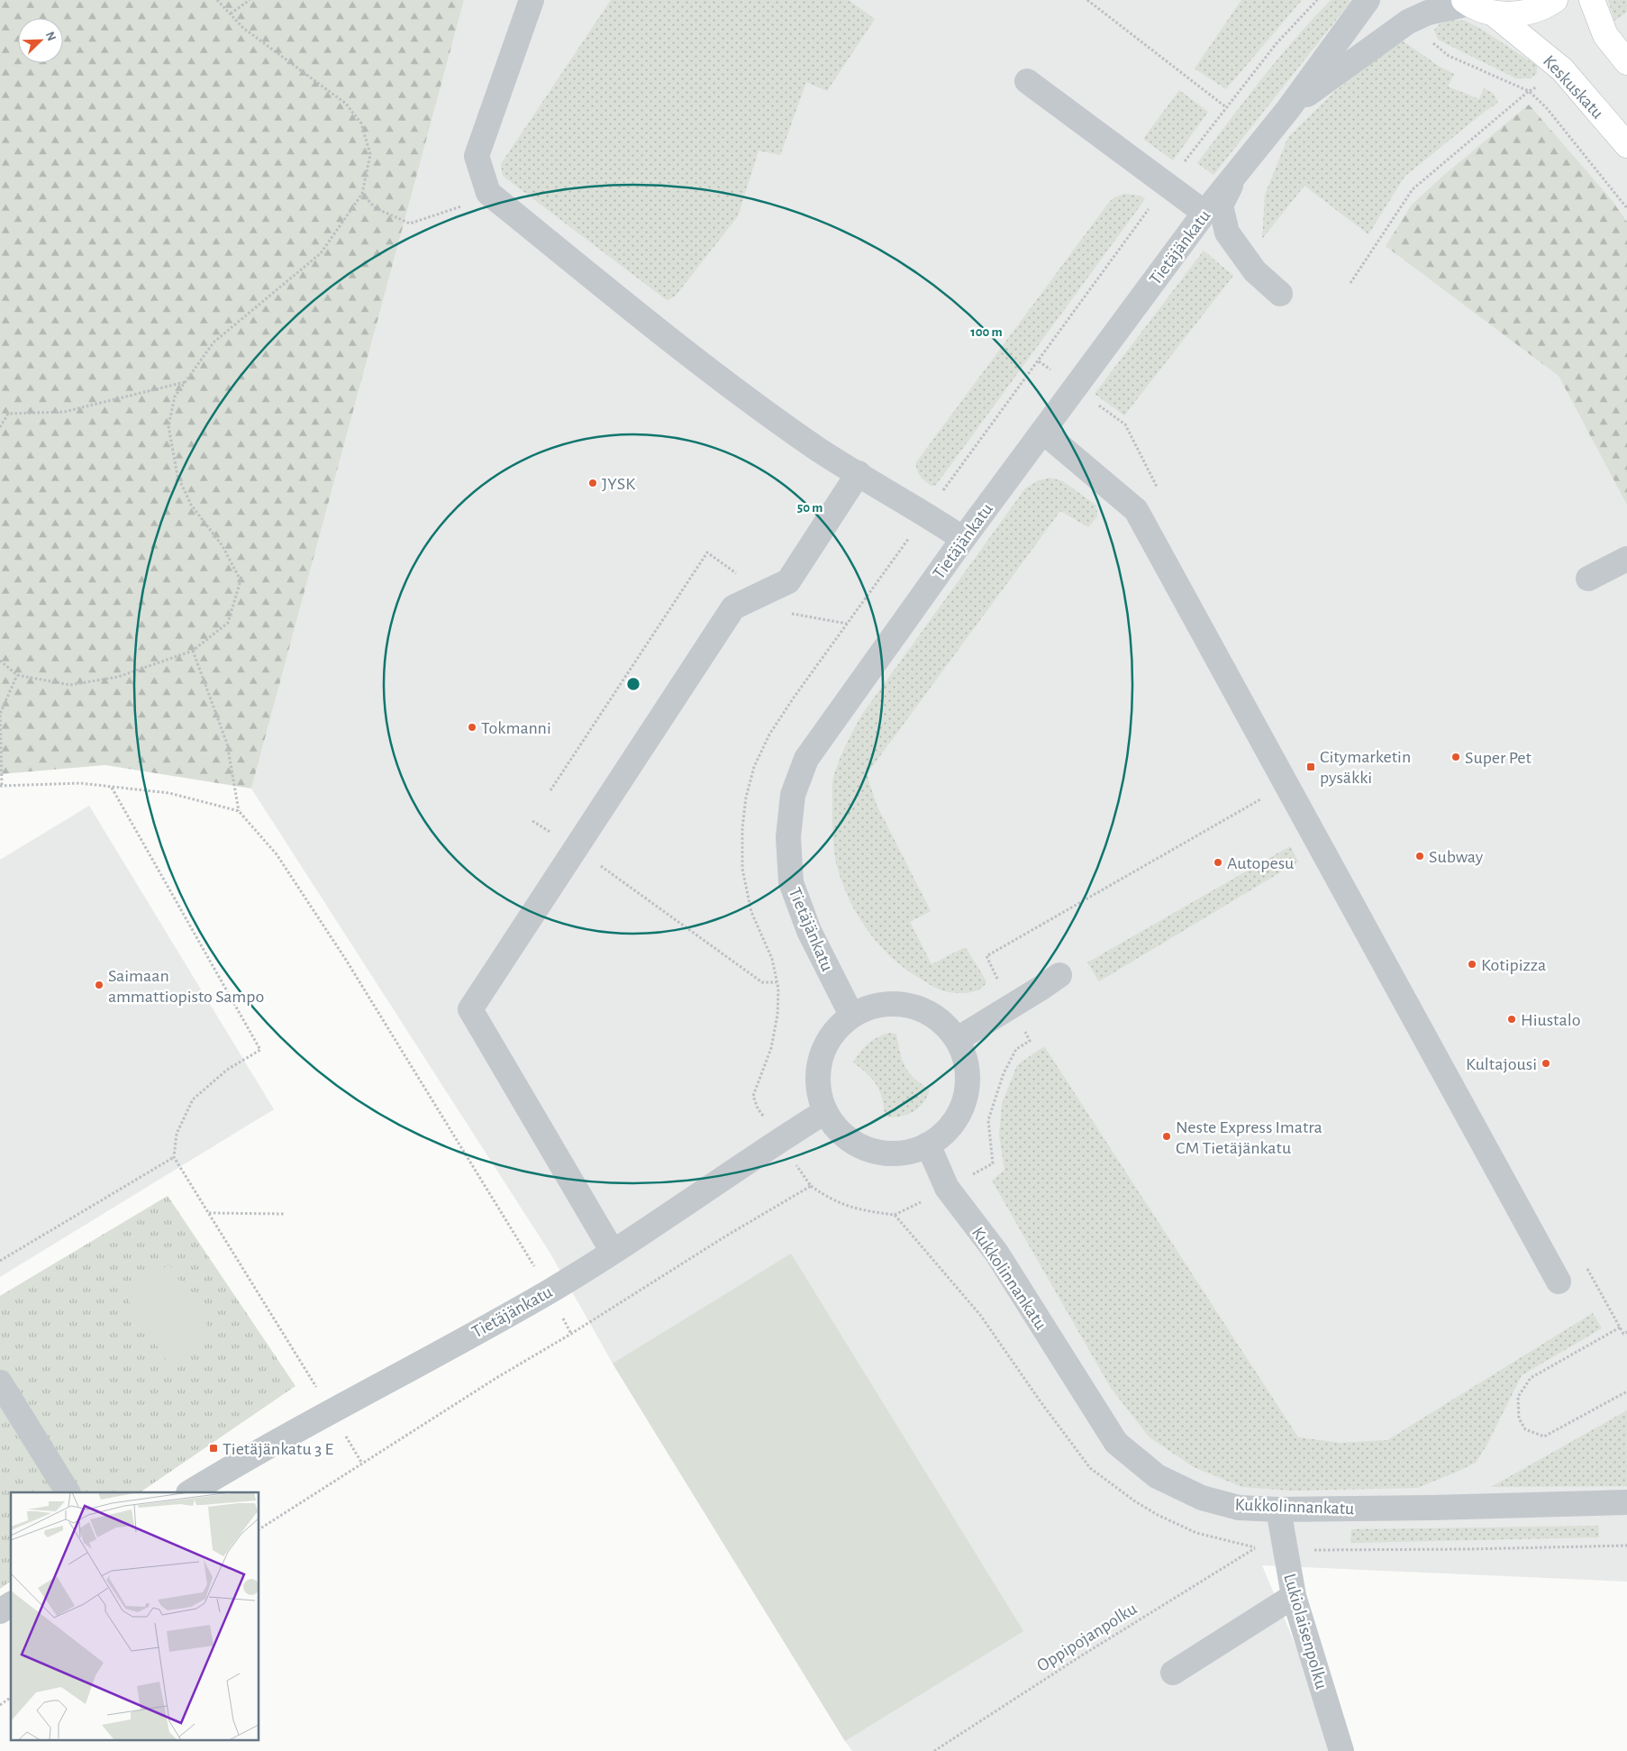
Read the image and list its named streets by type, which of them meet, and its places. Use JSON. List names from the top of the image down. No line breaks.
{"streets":{"main road":["Keskuskatu"],"street":["Tietäjänkatu","Kukkolinnankatu","Lukiolaisenpolku"],"path":["Oppipojanpolku"]},"crossings":[["Tietäjänkatu","Kukkolinnankatu"],["Kukkolinnankatu","Lukiolaisenpolku"]],"places":{"other":["JYSK","Tokmanni","Super Pet","Subway","Autopesu","Kotipizza","Saimaan ammattiopisto Sampo","Hiustalo","Kultajousi","Neste Express Imatra CM Tietäjänkatu"],"transit":["Citymarketin pysäkki","Tietäjänkatu 3 E"]},"north":"top right","rings":["100 m","50 m"]}
